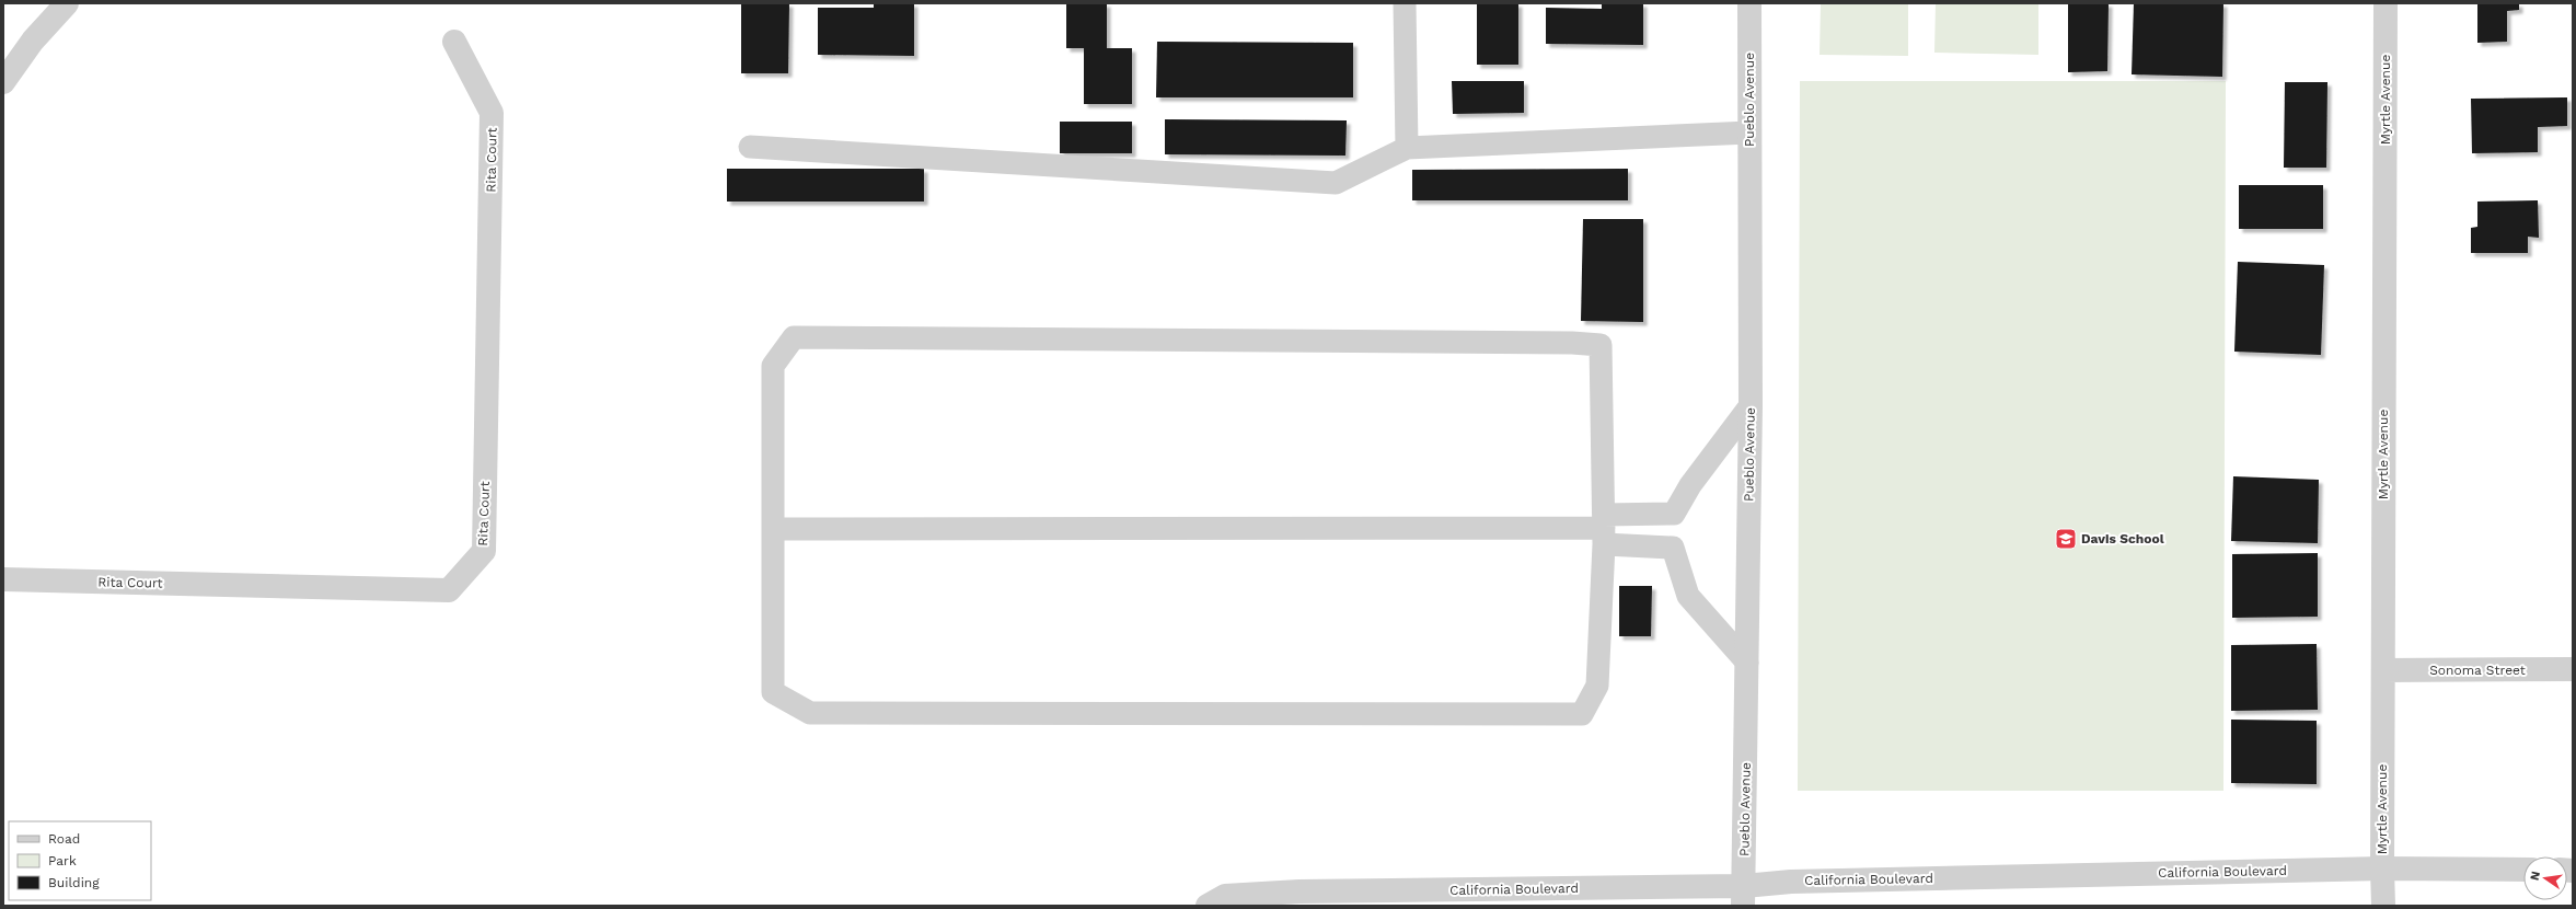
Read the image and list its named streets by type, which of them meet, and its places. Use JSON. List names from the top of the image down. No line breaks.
{"streets":{"street":["Pueblo Avenue","Myrtle Avenue","Rita Court","Sonoma Street","California Boulevard"]},"crossings":[["Pueblo Avenue","California Boulevard"],["Myrtle Avenue","Sonoma Street"],["Myrtle Avenue","California Boulevard"]],"places":{"school or university":["Davis School"]},"legend":["Road","Park","Building"],"north":"left"}
